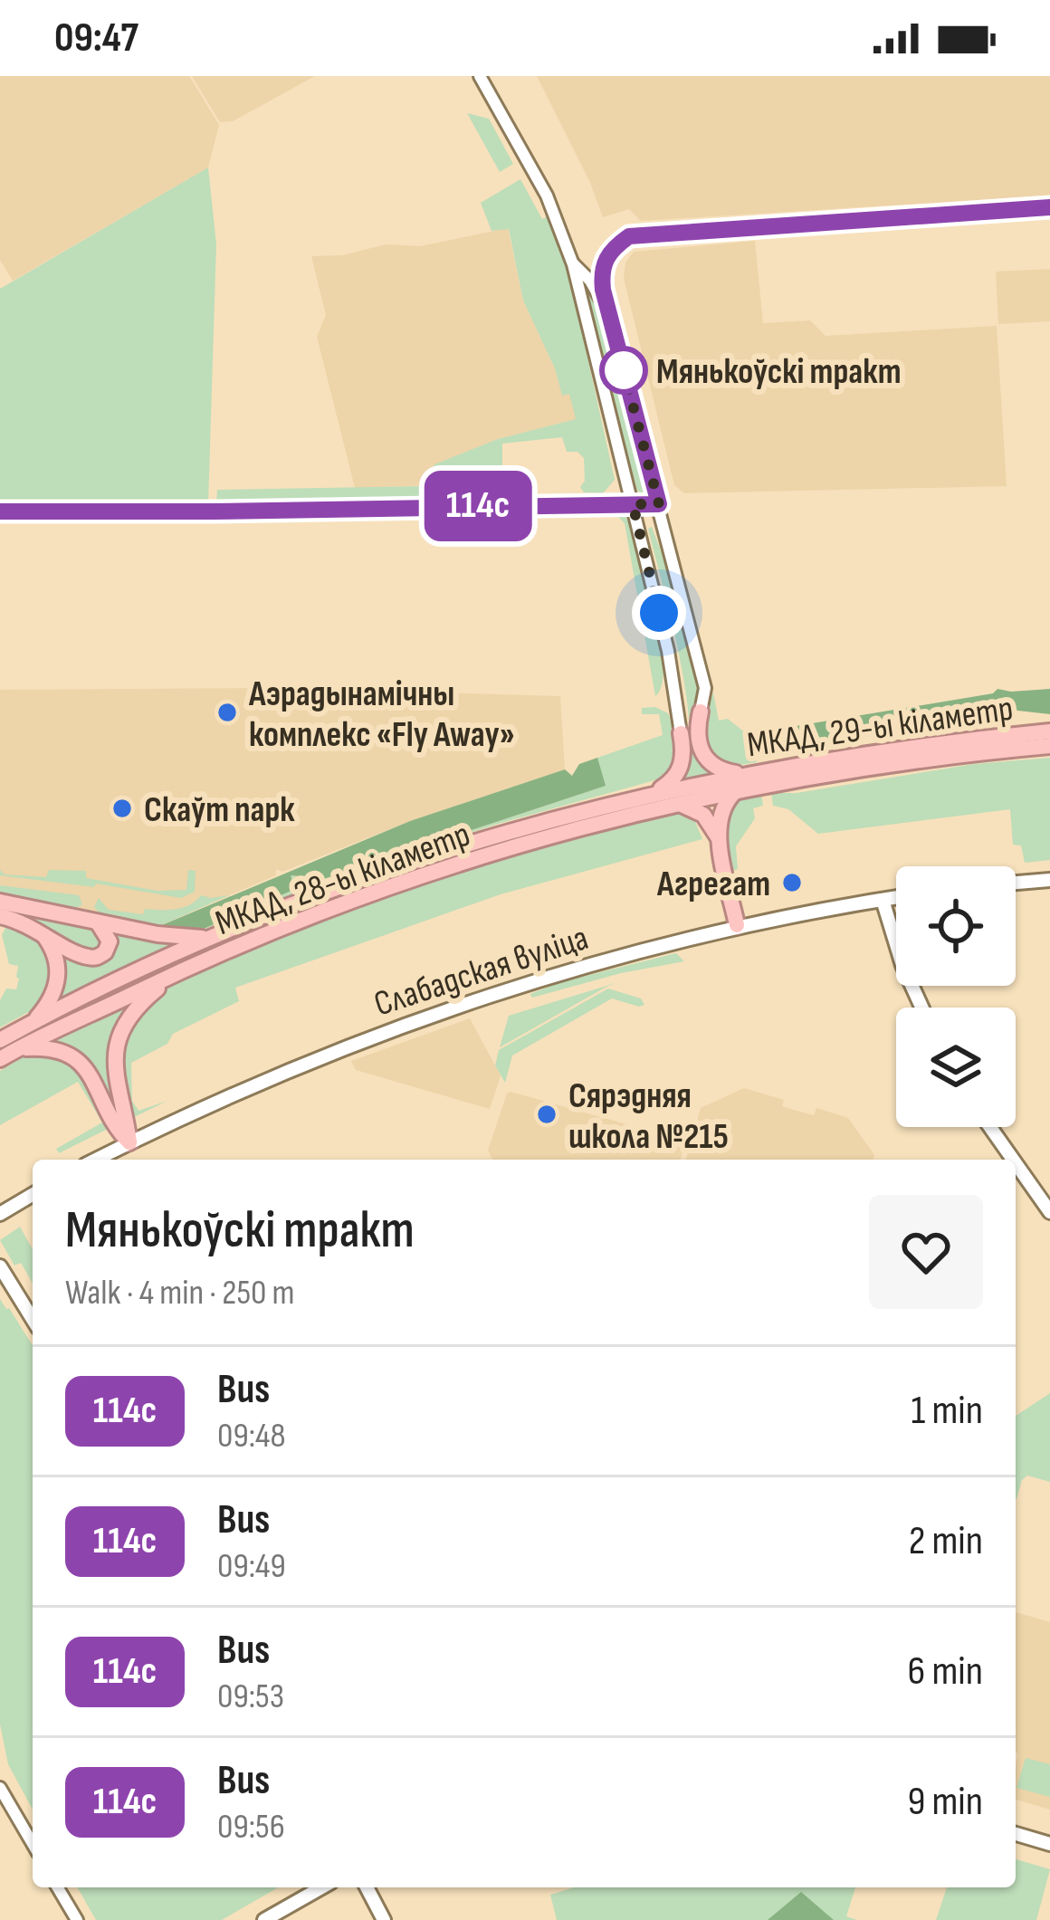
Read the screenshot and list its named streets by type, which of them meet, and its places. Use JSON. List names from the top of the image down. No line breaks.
{"streets":{"highway":["МКАД, 29-ы кіламетр","МКАД, 28-ы кіламетр"],"main road":["Слабадская вуліца"]},"crossings":[["МКАД, 29-ы кіламетр","МКАД, 28-ы кіламетр"]],"places":["Мянькоўскі тракт","Аэрадынамічны комплекс «Fly Away»","Скаўт парк","Агрегат","Сярэдняя школа №215"],"lines":["bus line 114с"],"page":{"status":"09:47","on_map":"114с","heading":["Мянькоўскі тракт","Walk · 4 min · 250 m"],"list":[{"mark":"114с","name":"Bus","note":"09:48","value":"1 min"},{"mark":"114с","name":"Bus","note":"09:49","value":"2 min"},{"mark":"114с","name":"Bus","note":"09:53","value":"6 min"},{"mark":"114с","name":"Bus","note":"09:56","value":"9 min"}]}}
